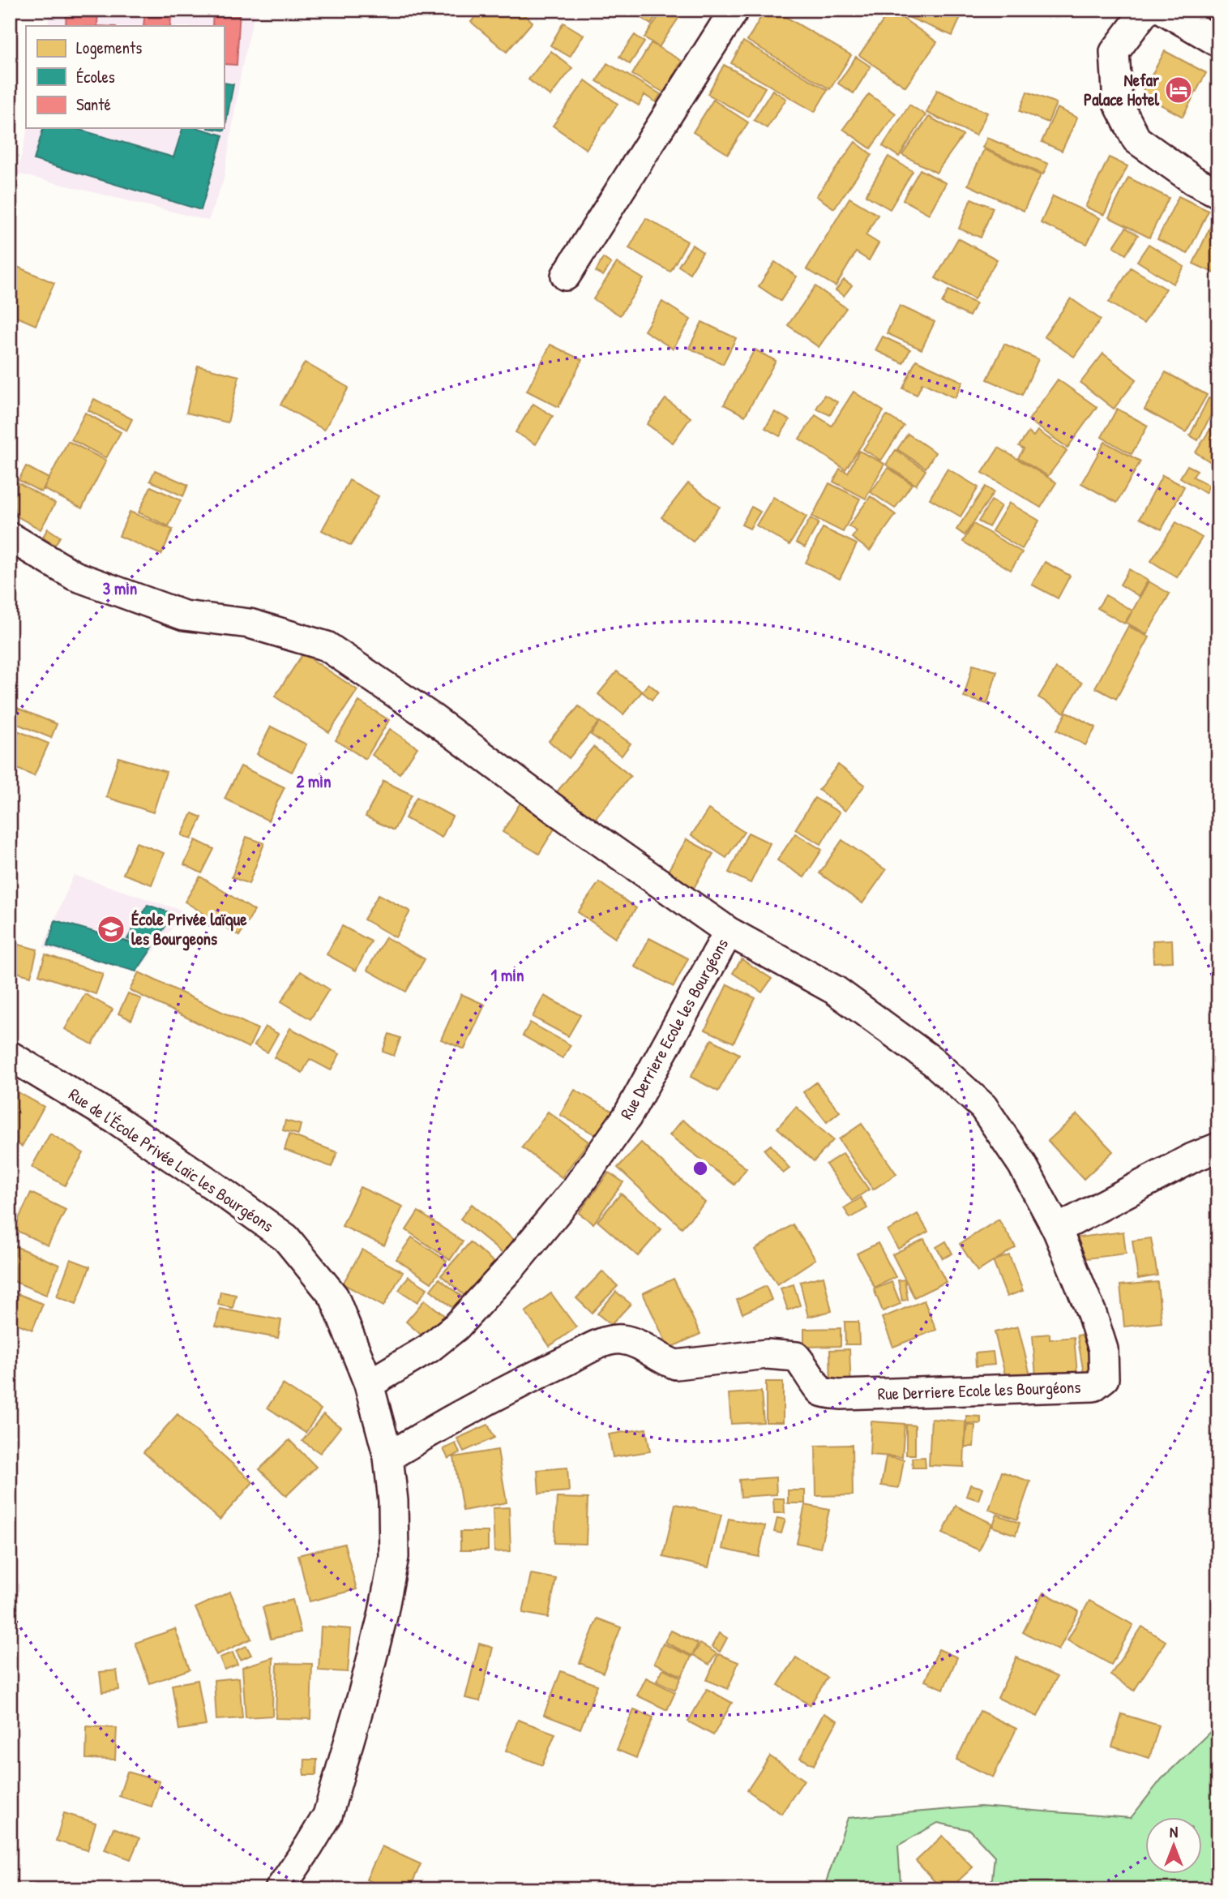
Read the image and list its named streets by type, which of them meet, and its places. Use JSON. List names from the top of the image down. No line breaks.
{"streets":{"street":["Rue Derriere Ecole les Bourgéons","Rue de l'École Privée Laïc les Bourgéons"]},"crossings":[["Rue Derriere Ecole les Bourgéons","Rue de l'École Privée Laïc les Bourgéons"]],"places":{"hotel":["Nefar Palace Hotel"],"school or university":["École Privée laïque les Bourgeons"]},"legend":["Logements","Écoles","Santé"],"north":"top","rings":["3 min","2 min","1 min"]}
